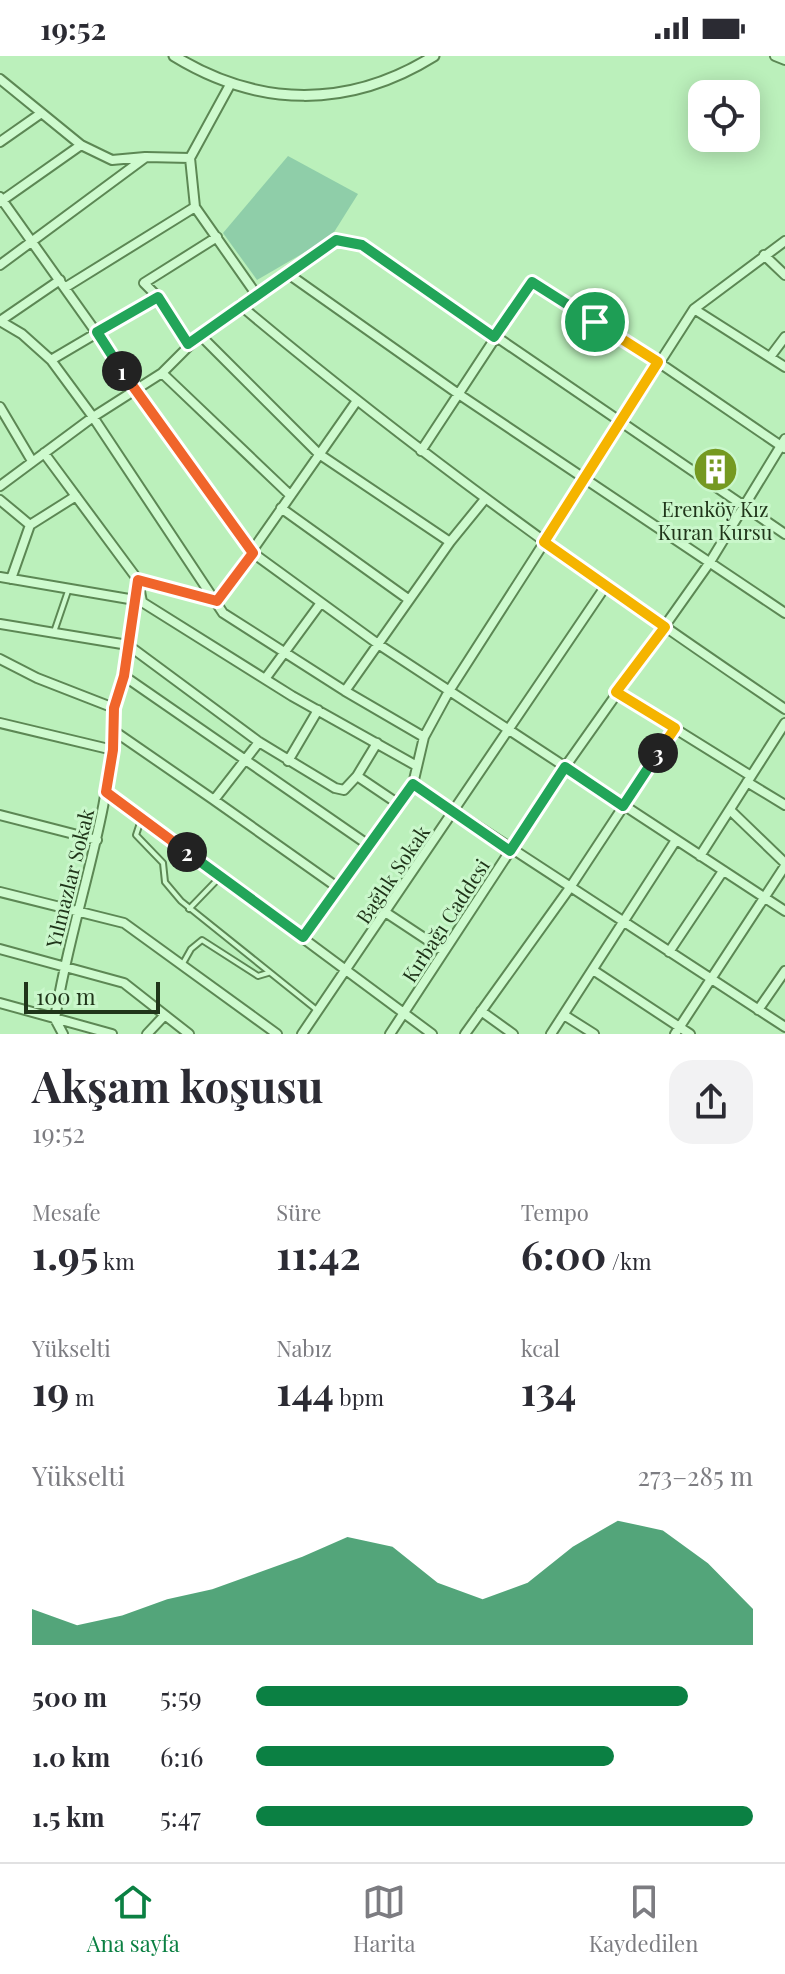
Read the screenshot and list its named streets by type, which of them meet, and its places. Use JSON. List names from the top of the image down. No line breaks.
{"streets":{"street":["Bağlık Sokak","Yılmazlar Sokak","Kırbağı Caddesi"]},"places":{"building":["Erenköy Kız Kuran Kursu"]},"scale_bar":"100 m","page":{"status":"19:52","pins":["1","3","2"],"scale":"100 m","heading":["Akşam koşusu","19:52"],"stats":[["Mesafe","1.95 km"],["Süre","11:42"],["Tempo","6:00 /km"],["Yükselti","19 m"],["Nabız","144 bpm"],["kcal","134"]],"chart":["Yükselti","273–285 m"],"list":[{"name":"500 m","note":"5:59"},{"name":"1.0 km","note":"6:16"},{"name":"1.5 km","note":"5:47"}],"tabs":["Ana sayfa","Harita","Kaydedilen"]}}
